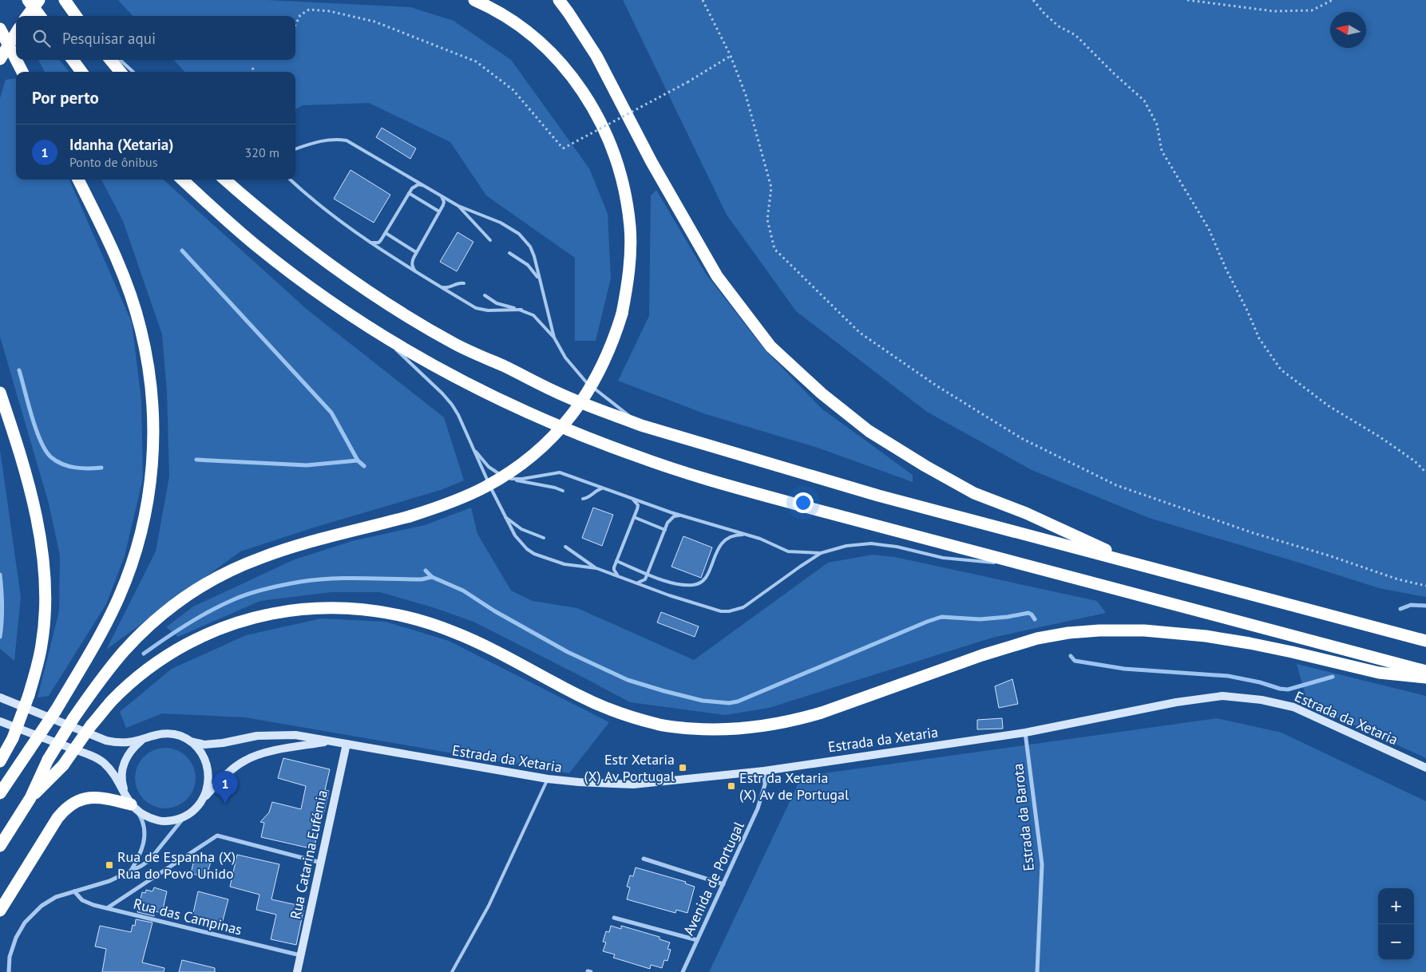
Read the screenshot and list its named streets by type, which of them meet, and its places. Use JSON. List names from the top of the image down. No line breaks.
{"streets":{"street":["Estrada da Xetaria","Estrada da Barota","Rua Catarina Eufémia","Avenida de Portugal","Rua das Campinas"]},"crossings":[["Estrada da Xetaria","Estrada da Barota"],["Estrada da Xetaria","Rua Catarina Eufémia"],["Estrada da Xetaria","Avenida de Portugal"],["Rua Catarina Eufémia","Rua das Campinas"]],"places":{"transit":["Estr Xetaria (X) Av Portugal","Estr da Xetaria (X) Av de Portugal","Rua de Espanha (X) Rua do Povo Unido"]},"north":"left","page":{"search":"Pesquisar aqui","heading":"Por perto","list":[{"mark":"1","name":"Idanha (Xetaria)","note":"Ponto de ônibus","value":"320 m"}],"pins":"1","map_buttons":["+","−"]}}
